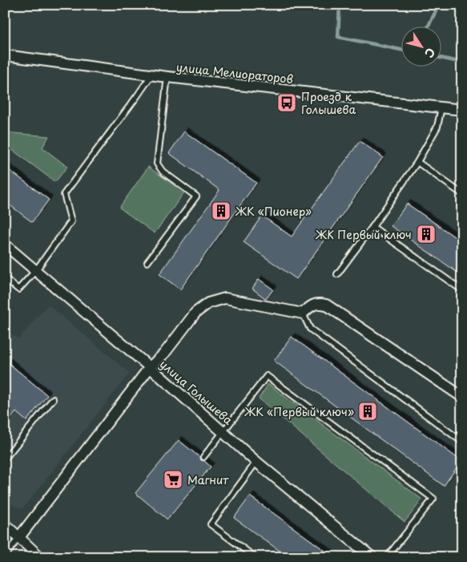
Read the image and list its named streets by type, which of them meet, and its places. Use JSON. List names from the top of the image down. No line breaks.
{"streets":{"street":["улица Мелиораторов","улица Голышева"]},"places":{"bus stop":["Проезд к Голышева"],"building":["ЖК «Пионер»","ЖК Первый ключ","ЖК «Первый ключ»"],"supermarket":["Магнит"]},"north":"bottom right"}
